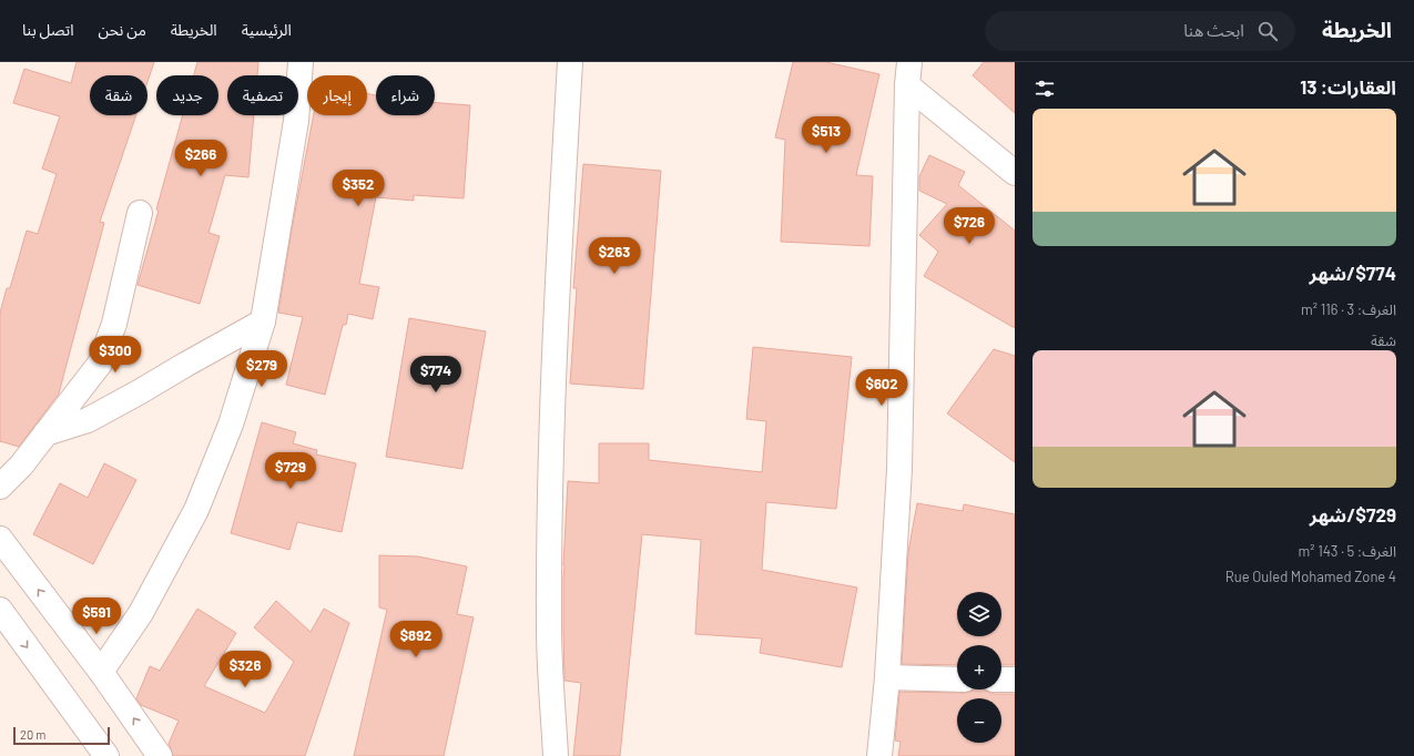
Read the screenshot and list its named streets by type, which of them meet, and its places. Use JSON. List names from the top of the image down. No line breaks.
{"scale_bar":"20 m","page":{"header":"الخريطة","search":"ابحث هنا","nav":["الرئيسية","الخريطة","من نحن","اتصل بنا"],"heading":"العقارات: 13","chip":["شراء","إيجار","تصفية","جديد","شقة"],"list":[{"name":"$774/شهر","note":"الغرف: 3 · 116 m² · شقة"},{"name":"$729/شهر","note":"الغرف: 5 · 143 m² · Rue Ouled Mohamed Zone 4"}],"price":["$513","$266","$352","$726","$263","$300","$279","$774","$602","$729","$591","$892","$326"],"map_buttons":["+","−"],"scale":"20 m"}}
